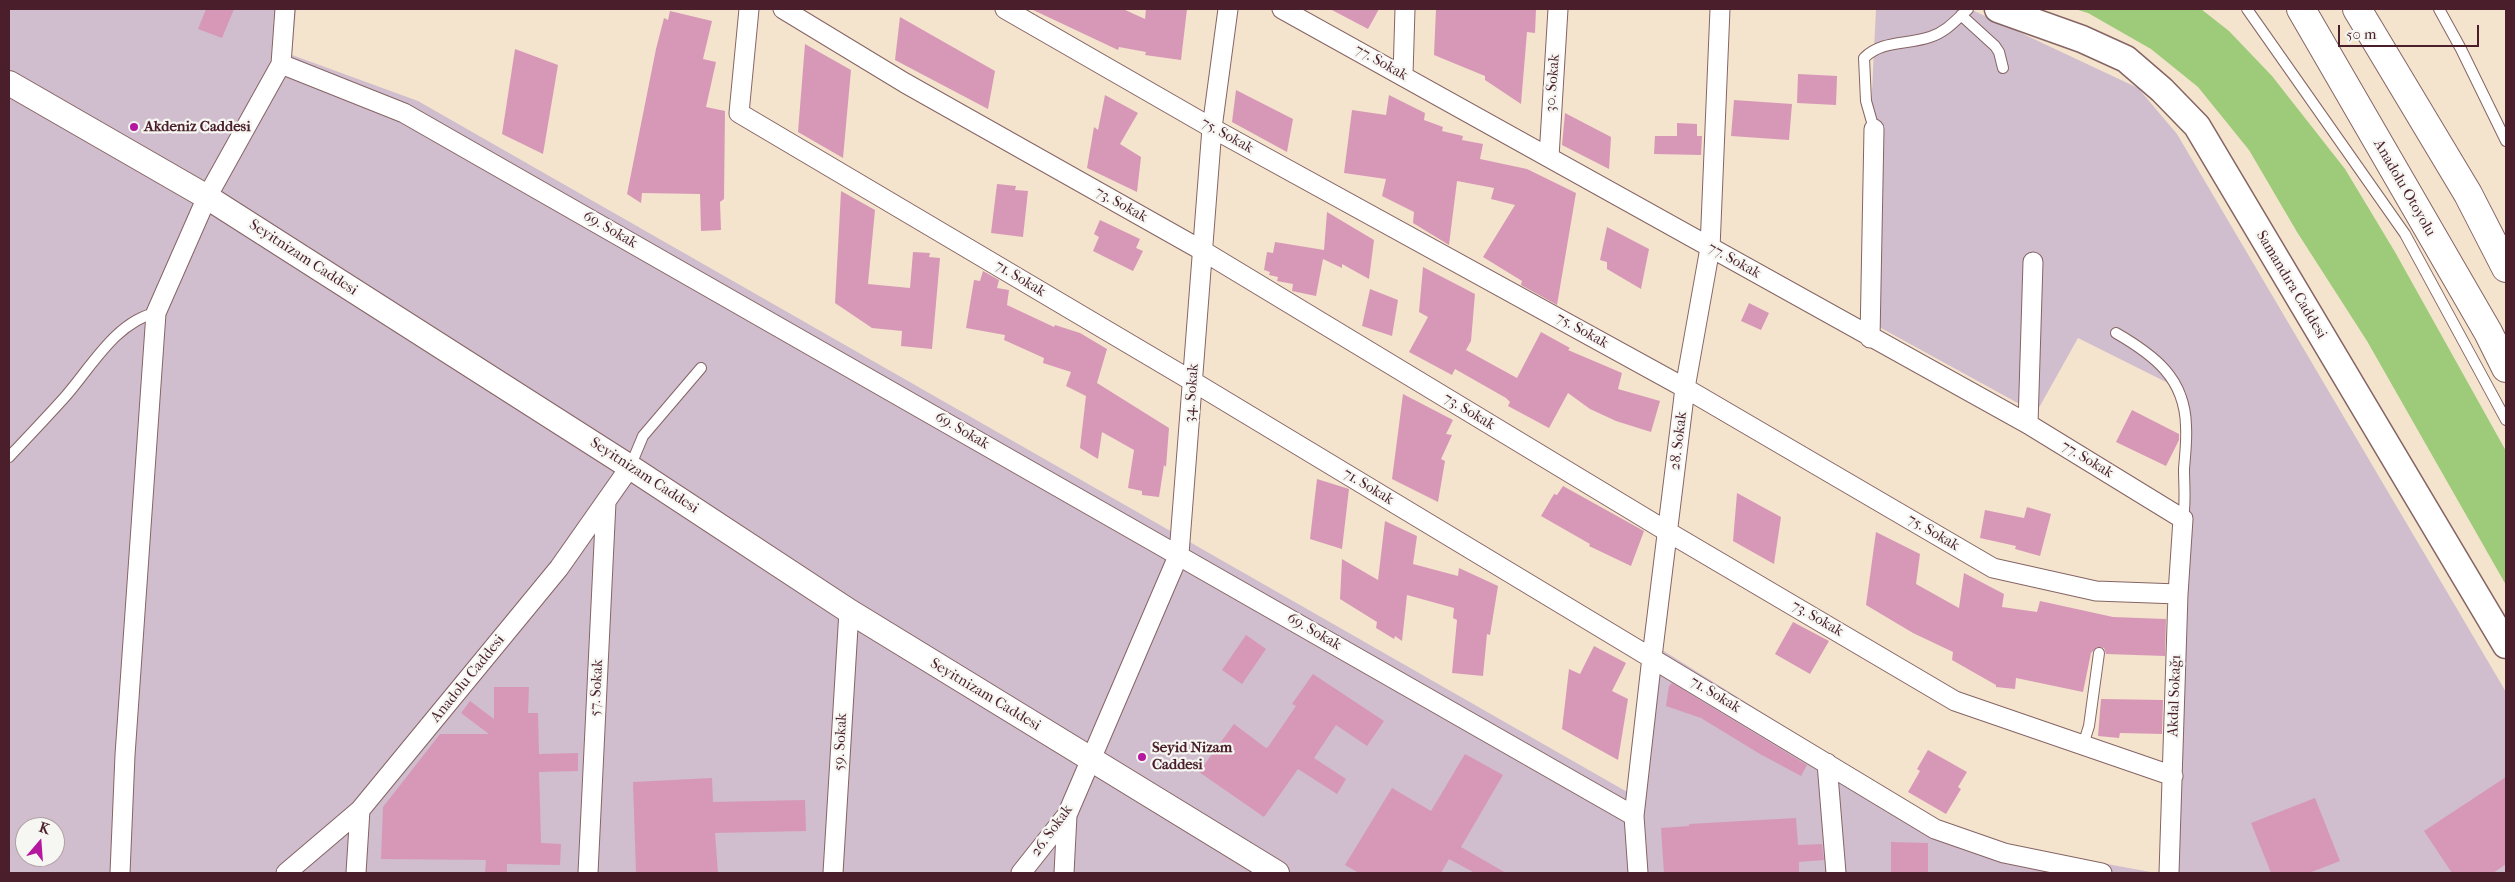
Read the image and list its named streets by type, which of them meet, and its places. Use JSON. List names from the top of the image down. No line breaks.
{"streets":{"highway":["Anadolu Otoyolu"],"main road":["Samandıra Caddesi"],"street":["77. Sokak","30. Sokak","75. Sokak","73. Sokak","69. Sokak","Seyitnizam Caddesi","71. Sokak","34. Sokak","28. Sokak","Anadolu Caddesi","57. Sokak","Akdal Sokağı","59. Sokak","26. Sokak"]},"crossings":[["77. Sokak","30. Sokak"],["77. Sokak","28. Sokak"],["77. Sokak","Akdal Sokağı"],["75. Sokak","34. Sokak"],["75. Sokak","28. Sokak"],["75. Sokak","Akdal Sokağı"],["73. Sokak","34. Sokak"],["73. Sokak","28. Sokak"],["73. Sokak","Akdal Sokağı"],["69. Sokak","34. Sokak"],["69. Sokak","28. Sokak"],["Seyitnizam Caddesi","34. Sokak"],["Seyitnizam Caddesi","Anadolu Caddesi"],["Seyitnizam Caddesi","59. Sokak"],["Seyitnizam Caddesi","26. Sokak"],["71. Sokak","34. Sokak"],["71. Sokak","28. Sokak"],["34. Sokak","26. Sokak"],["Anadolu Caddesi","57. Sokak"]],"places":["Akdeniz Caddesi","Seyid Nizam Caddesi"],"scale_bar":"50 m","north":"top"}
